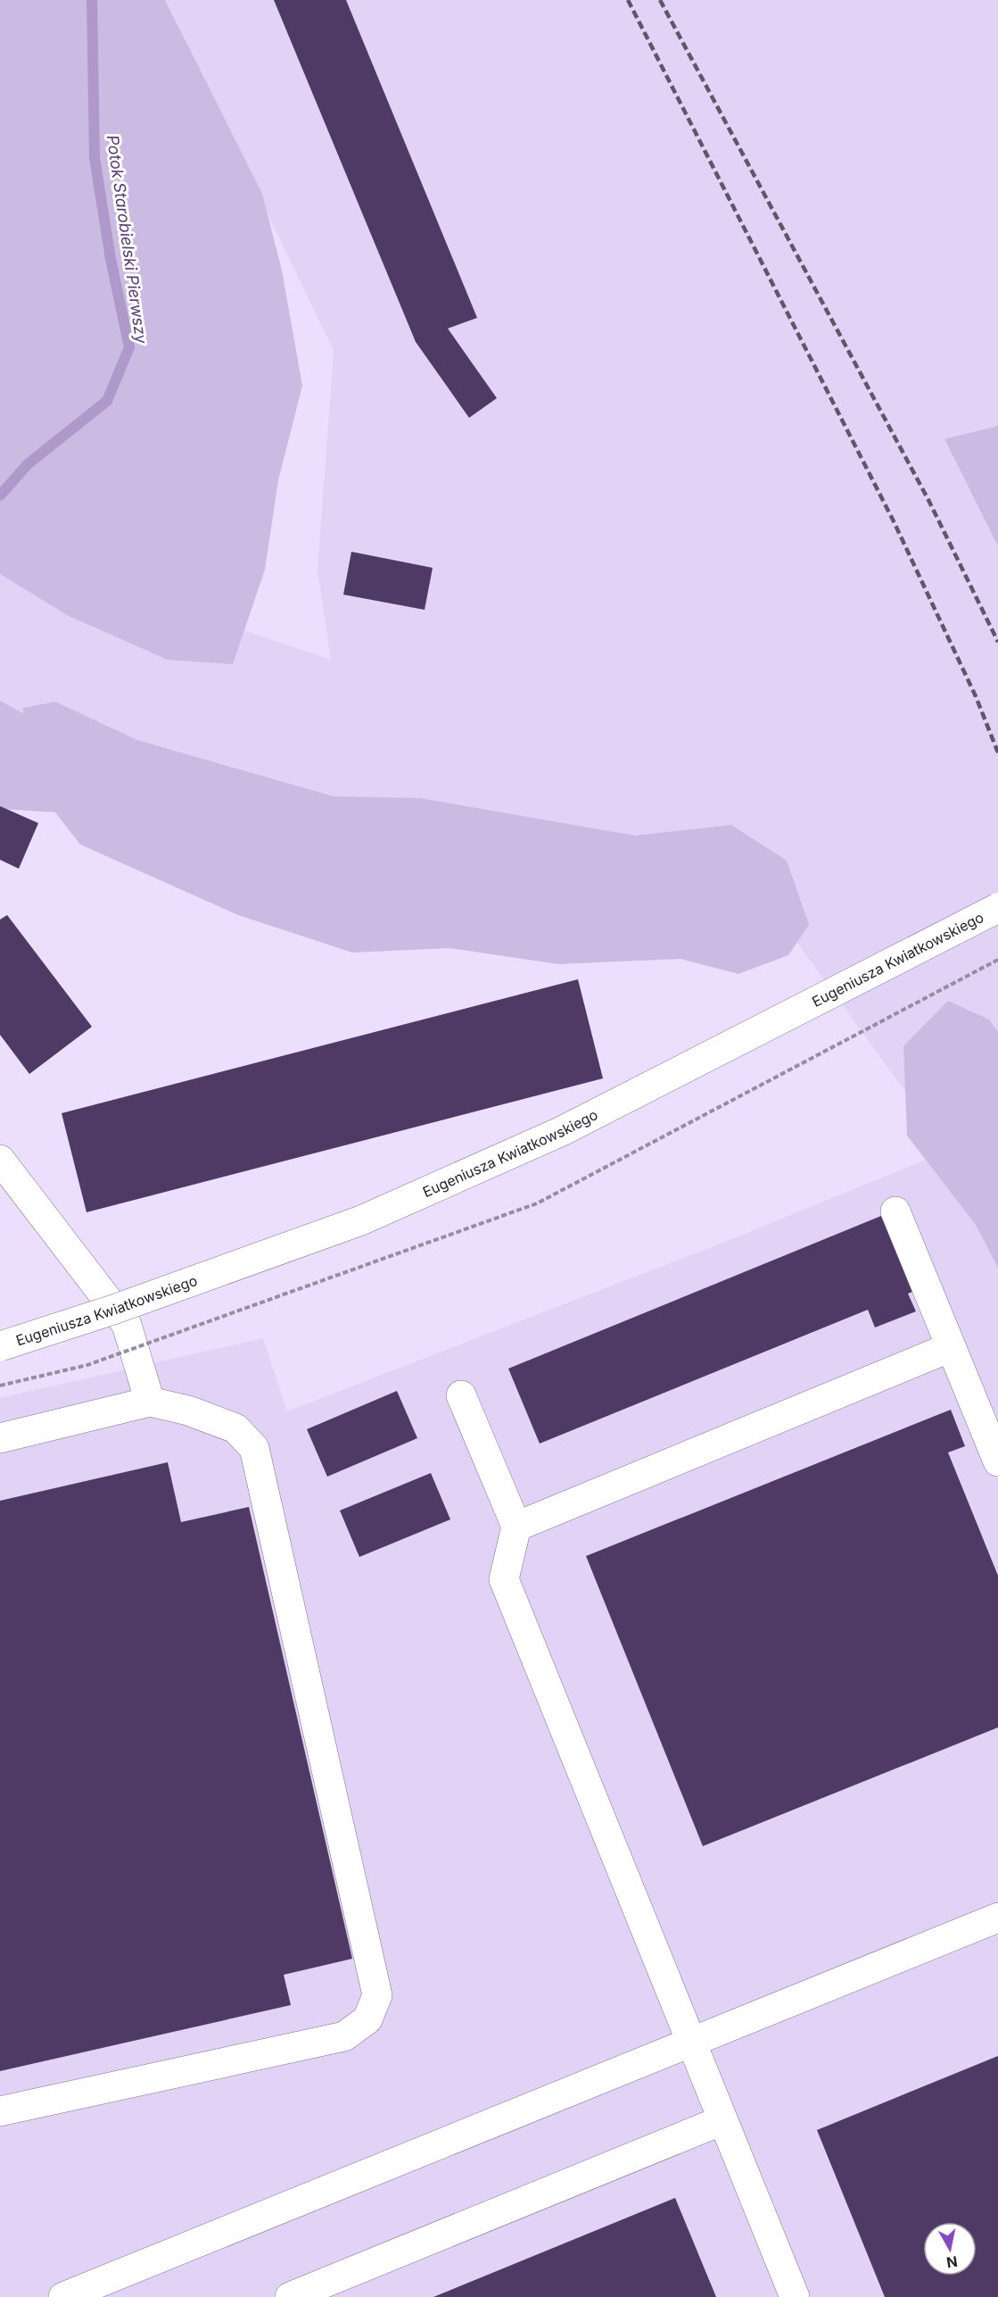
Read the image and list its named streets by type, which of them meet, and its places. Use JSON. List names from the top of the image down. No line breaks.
{"streets":{"street":["Eugeniusza Kwiatkowskiego"]},"water":["Potok Starobielski Pierwszy"],"north":"bottom"}
